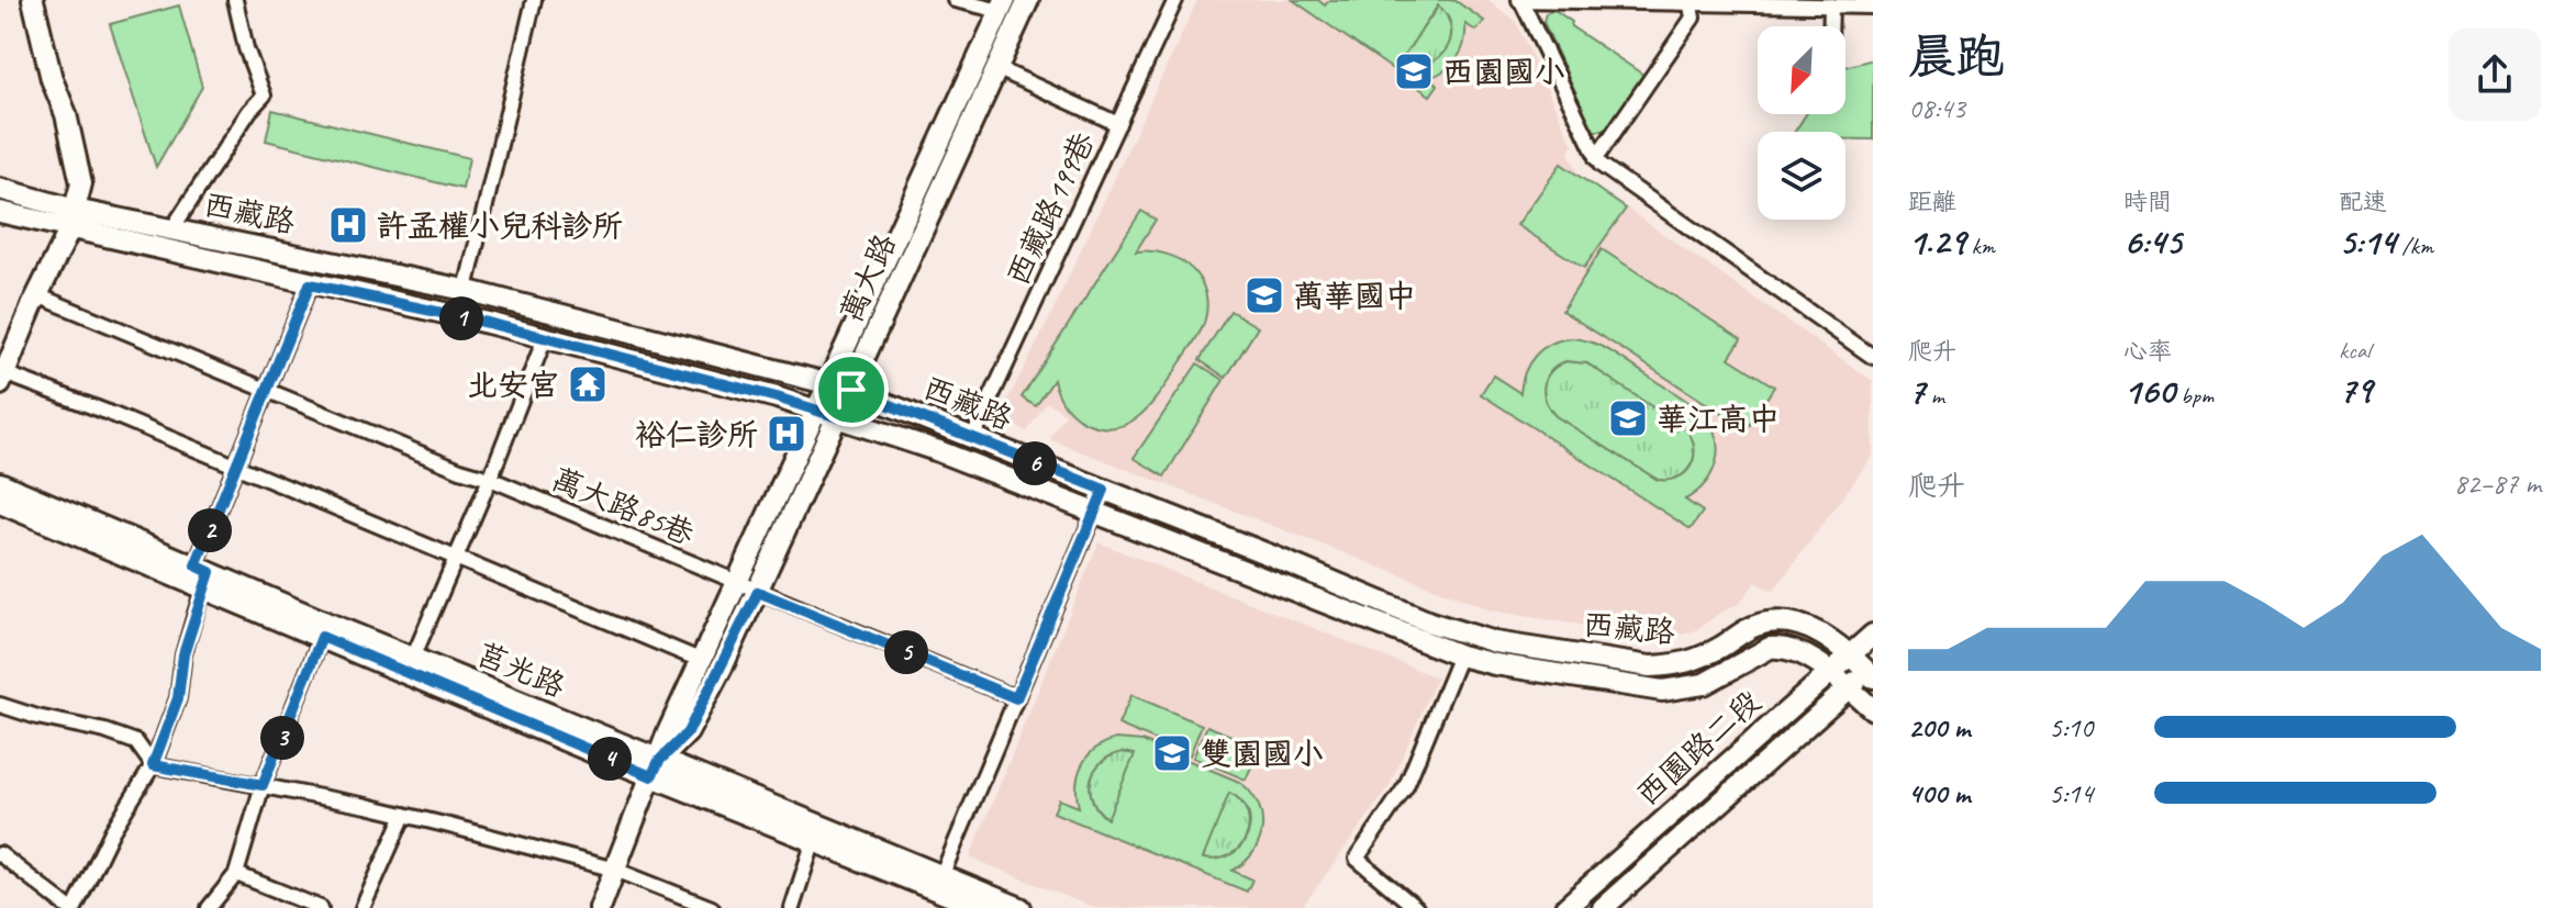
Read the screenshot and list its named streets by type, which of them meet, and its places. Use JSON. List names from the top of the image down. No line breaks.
{"streets":{"street":["西藏路199巷","西藏路","萬大路","萬大路85巷","莒光路","西園路二段"]},"crossings":[["西藏路199巷","西藏路"],["西藏路","萬大路"],["西藏路","西園路二段"],["萬大路","萬大路85巷"],["萬大路","莒光路"]],"places":{"school or university":["西園國小","萬華國中","華江高中","雙園國小"],"hospital":["許孟權小兒科診所","裕仁診所"],"temple":["北安宮"]},"north":"bottom left","page":{"heading":["晨跑","08:43"],"stats":[["距離","1.29 km"],["時間","6:45"],["配速","5:14 /km"],["爬升","7 m"],["心率","160 bpm"],["kcal","79"]],"pins":["1","6","2","5","3","4"],"chart":["爬升","82–87 m"],"list":[{"name":"200 m","note":"5:10"},{"name":"400 m","note":"5:14"}]}}
